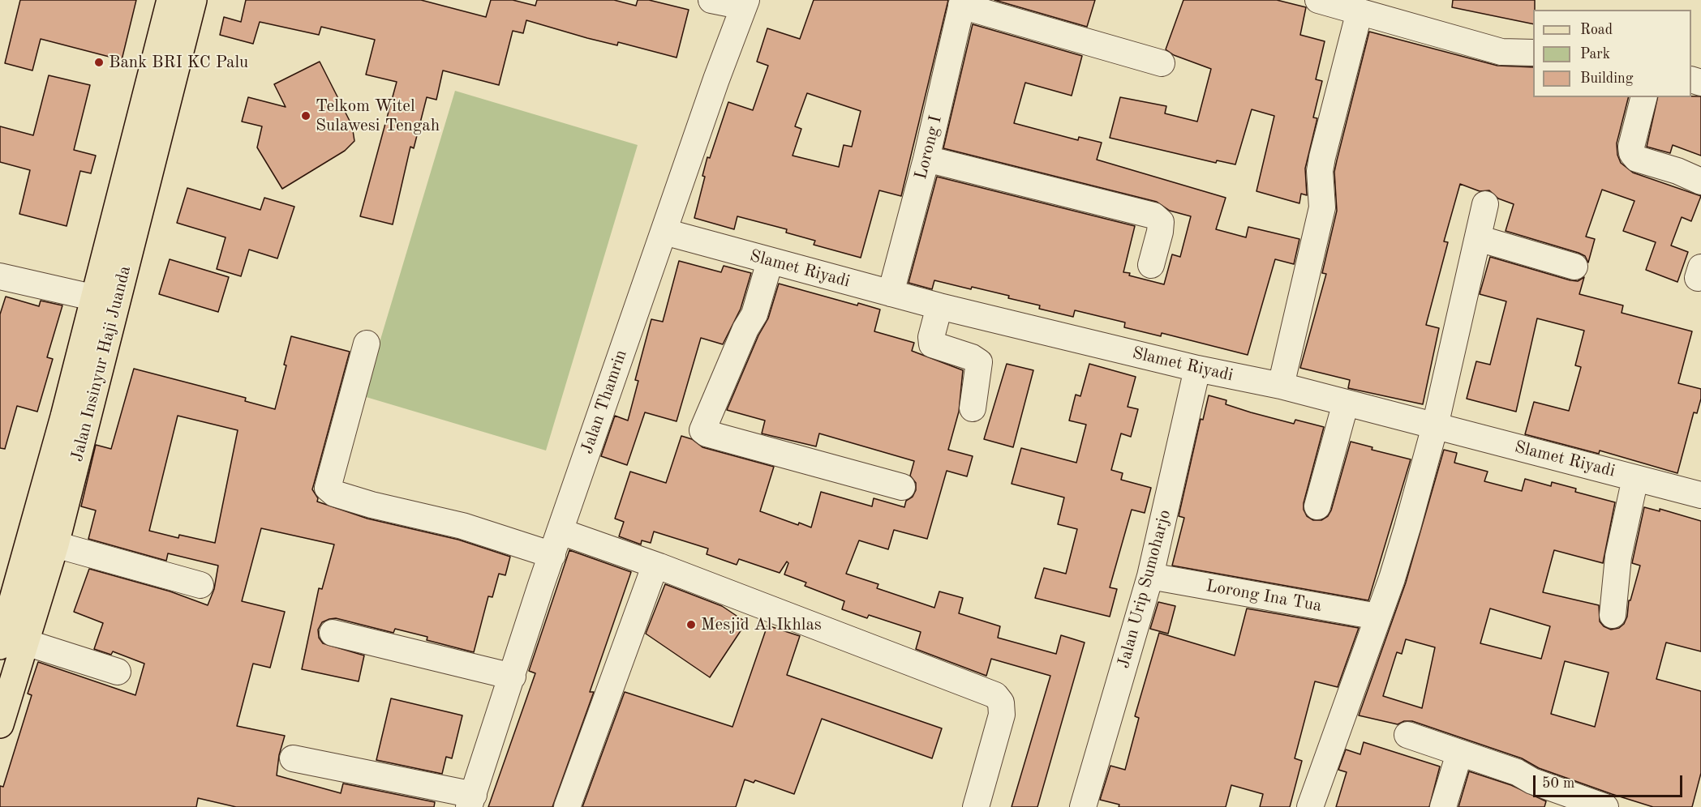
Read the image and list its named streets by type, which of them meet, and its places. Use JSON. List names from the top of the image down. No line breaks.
{"streets":{"main road":["Jalan Insinyur Haji Juanda"],"street":["Lorong I","Slamet Riyadi","Jalan Thamrin","Jalan Urip Sumoharjo","Lorong Ina Tua"]},"crossings":[["Lorong I","Slamet Riyadi"],["Slamet Riyadi","Jalan Thamrin"],["Slamet Riyadi","Jalan Urip Sumoharjo"],["Jalan Urip Sumoharjo","Lorong Ina Tua"]],"places":["Bank BRI KC Palu","Telkom Witel Sulawesi Tengah","Mesjid Al Ikhlas"],"legend":["Road","Park","Building"],"scale_bar":"50 m"}
